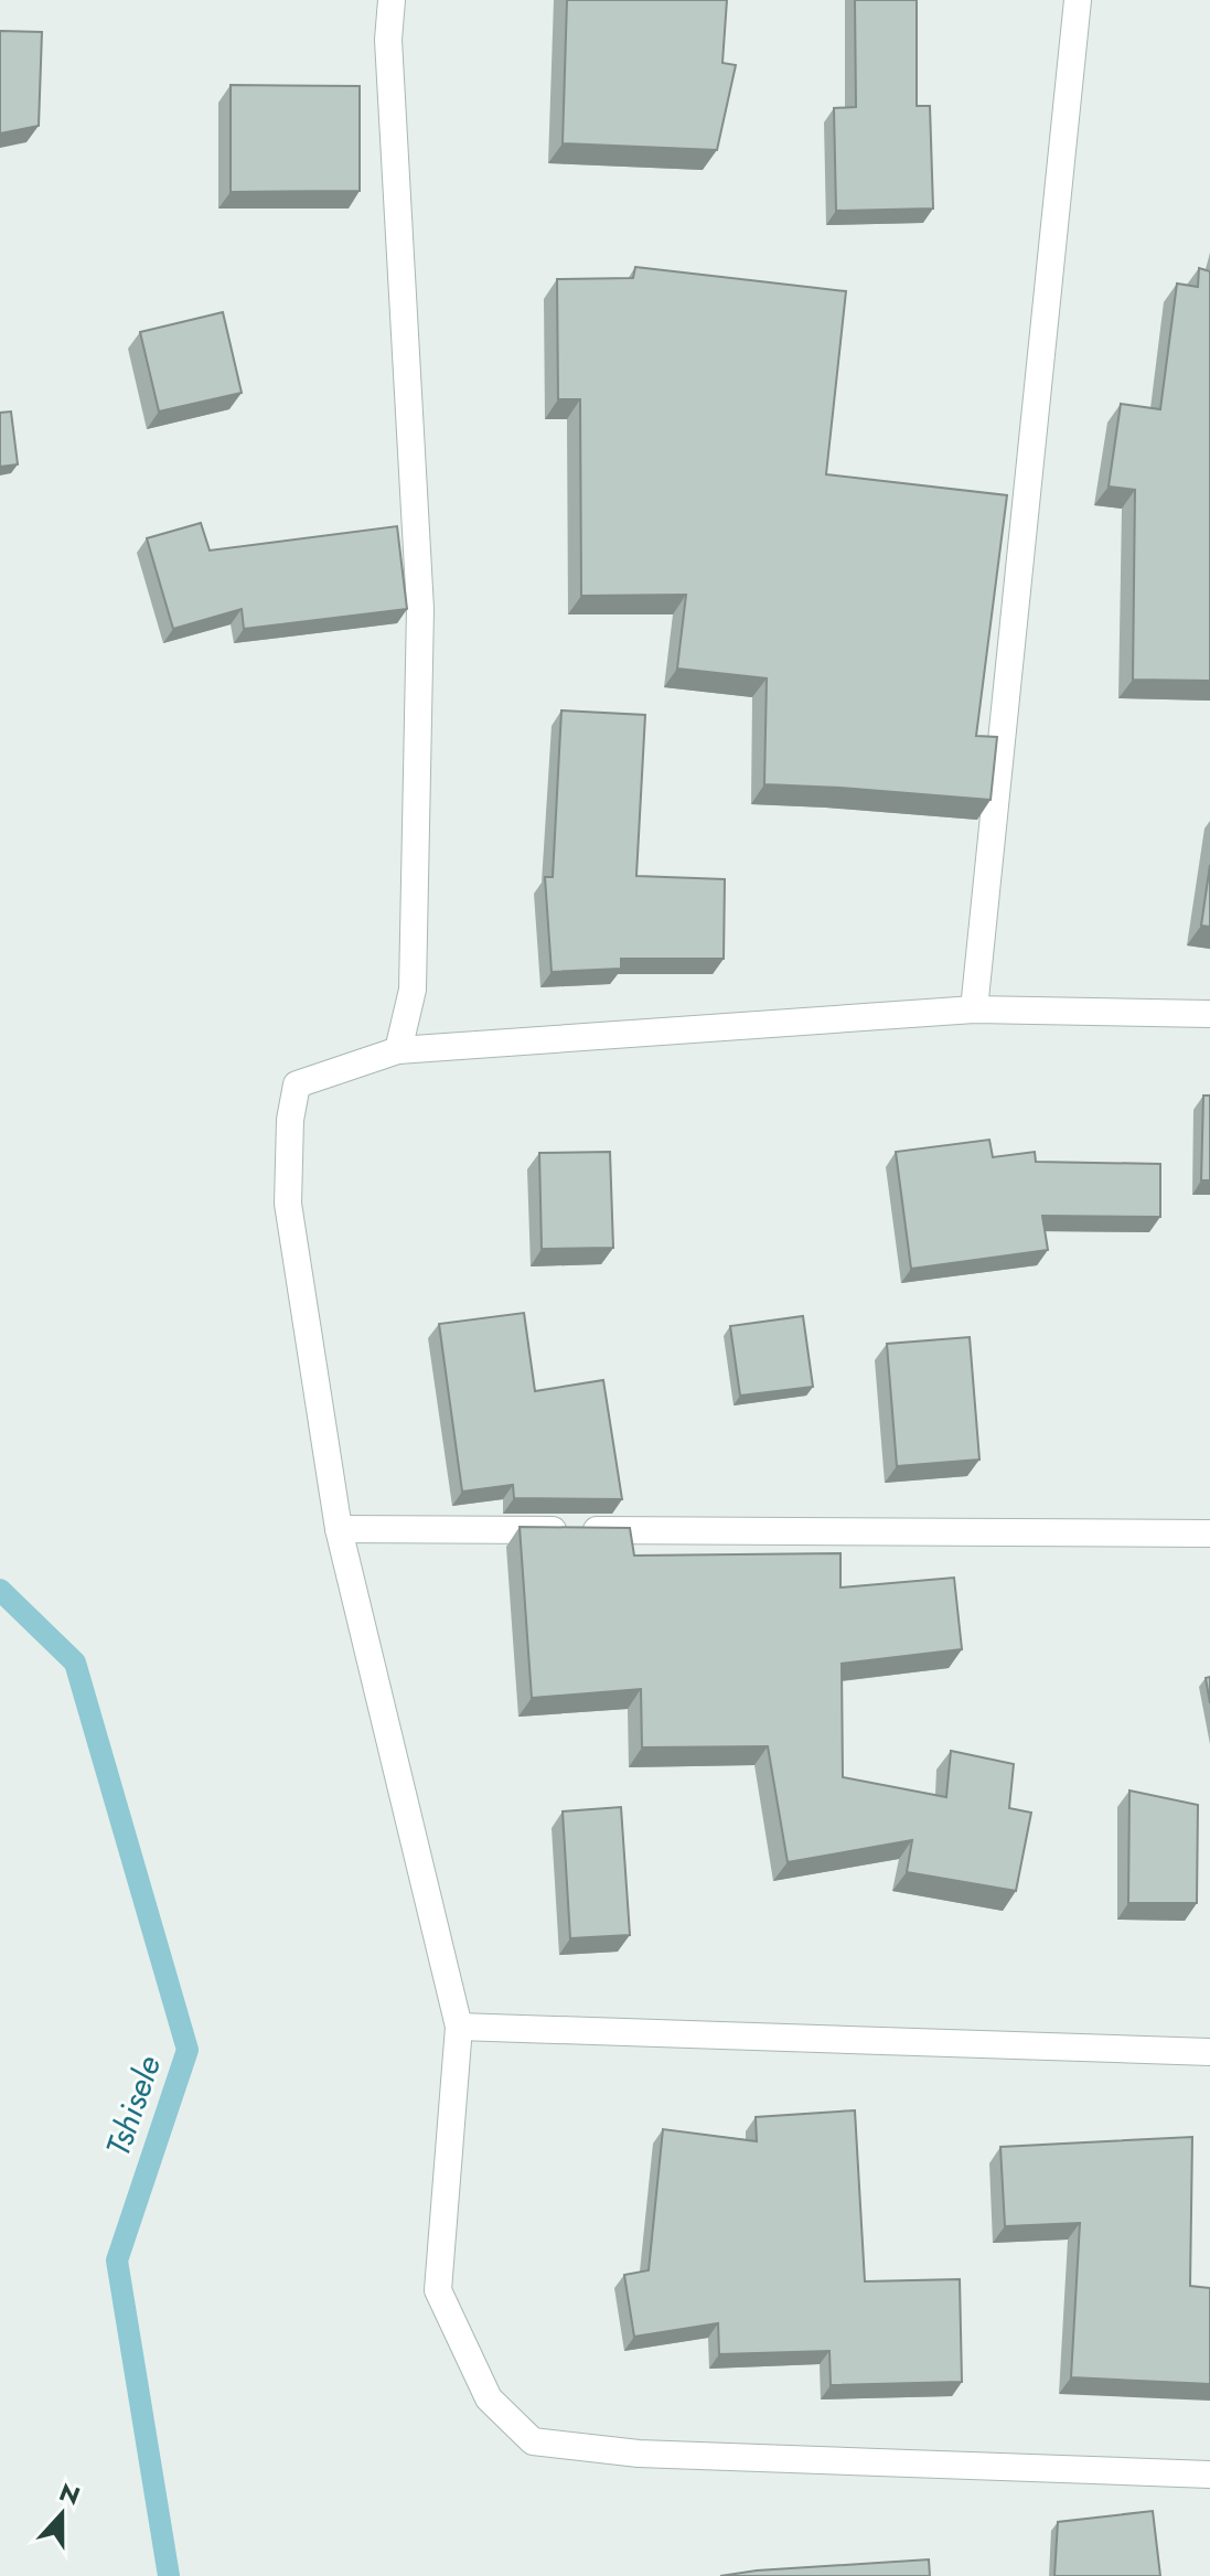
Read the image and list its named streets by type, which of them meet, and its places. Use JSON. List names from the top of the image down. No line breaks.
{"water":["Tshisele"],"north":"top"}
